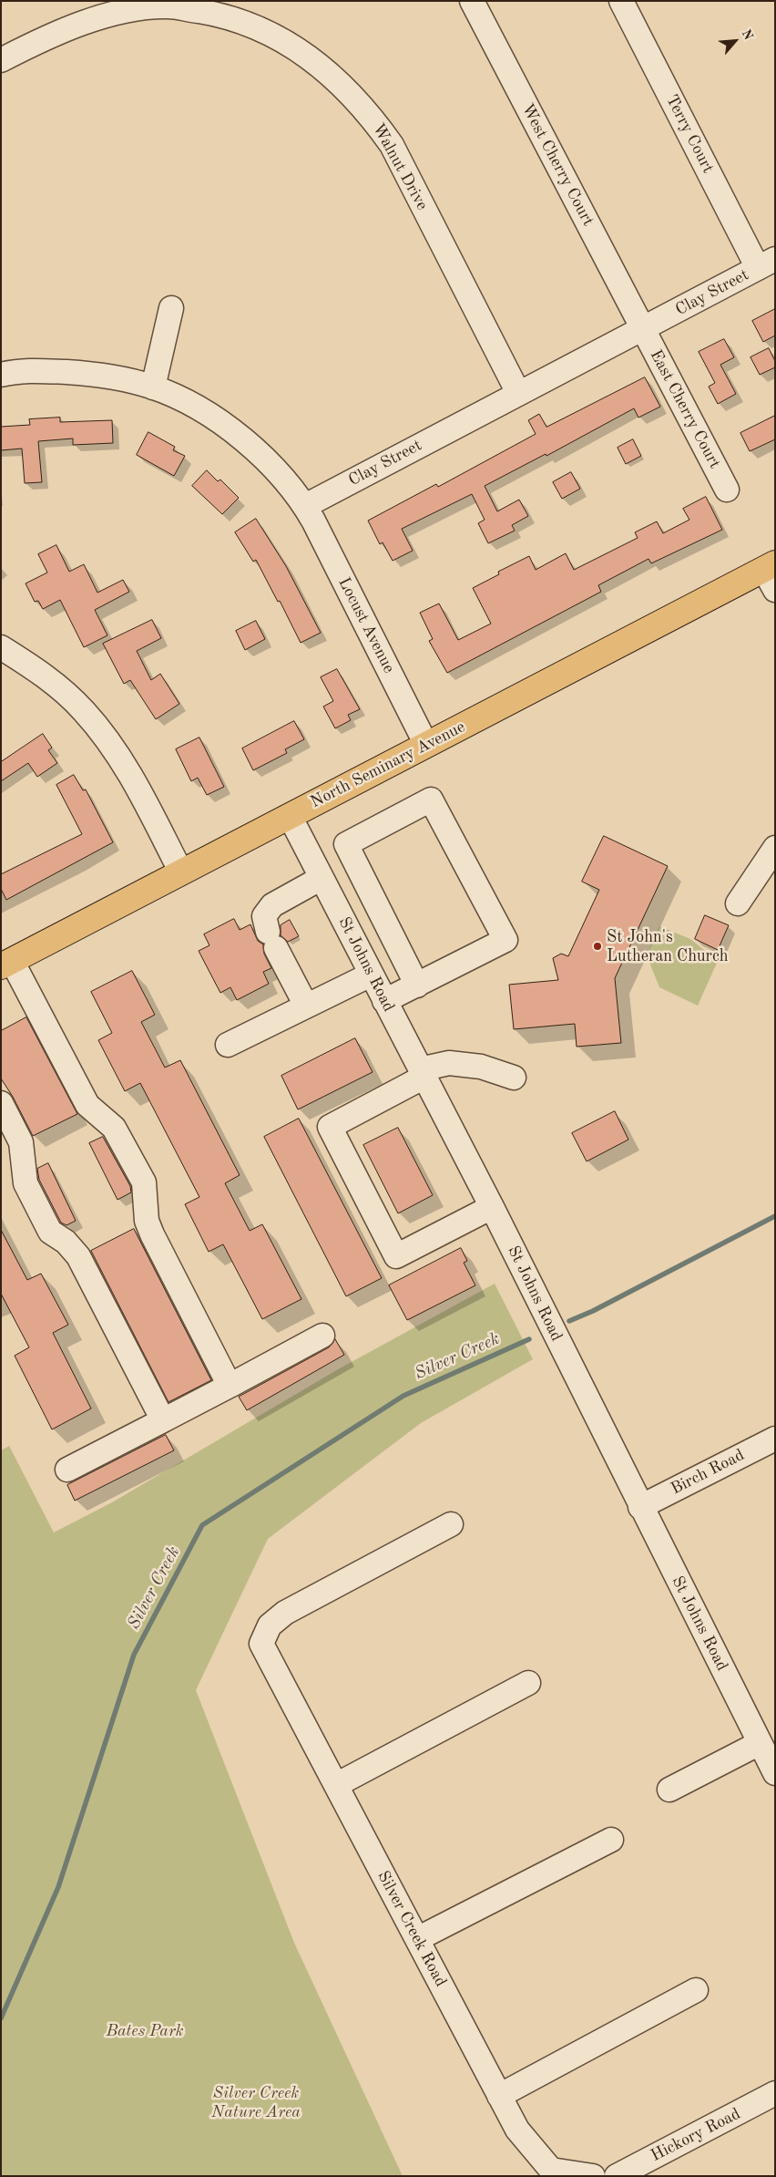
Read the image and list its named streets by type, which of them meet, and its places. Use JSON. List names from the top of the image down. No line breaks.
{"streets":{"main road":["North Seminary Avenue"],"street":["Terry Court","West Cherry Court","Walnut Drive","Clay Street","East Cherry Court","Locust Avenue","St Johns Road","Birch Road","Silver Creek Road","Hickory Road"]},"crossings":[["Terry Court","Clay Street"],["West Cherry Court","Clay Street"],["West Cherry Court","East Cherry Court"],["Walnut Drive","Clay Street"],["Clay Street","East Cherry Court"],["Clay Street","Locust Avenue"],["Locust Avenue","North Seminary Avenue"],["North Seminary Avenue","St Johns Road"],["St Johns Road","Birch Road"]],"water":["Silver Creek"],"parks":["Bates Park","Silver Creek Nature Area"],"places":["St John's Lutheran Church"],"north":"top right"}
